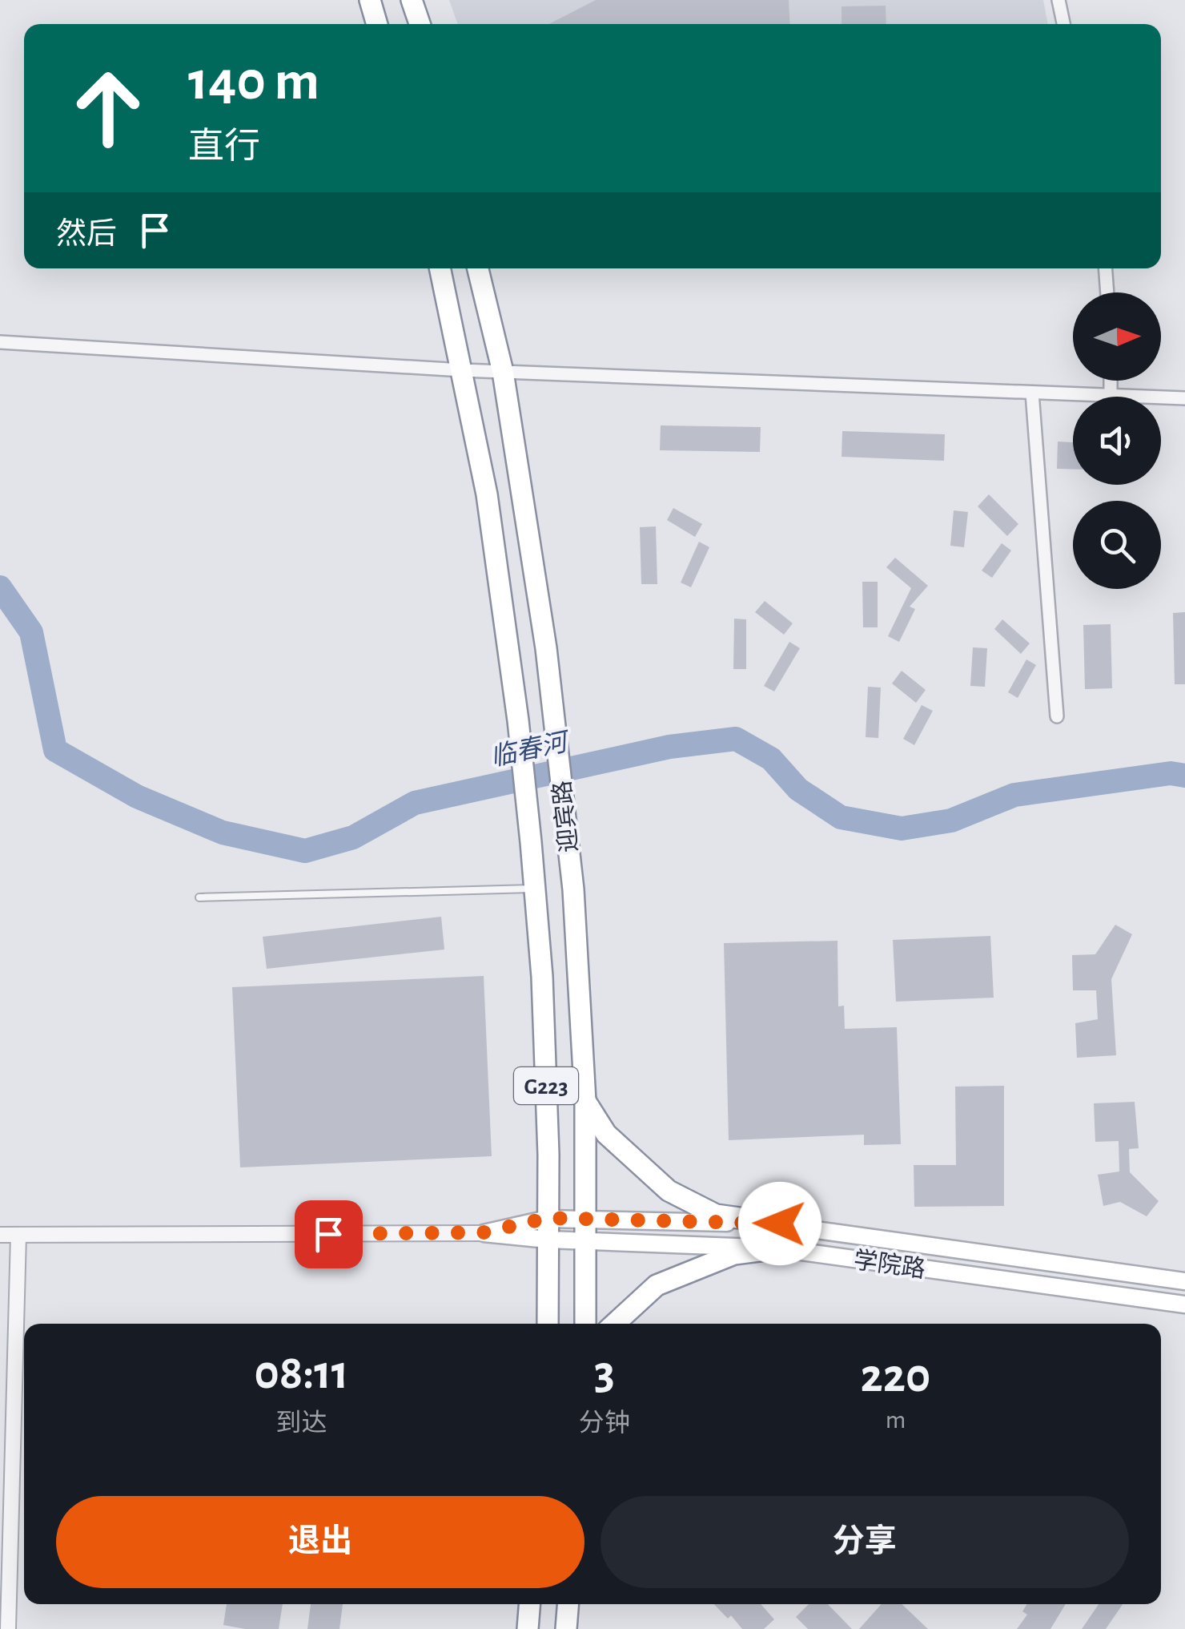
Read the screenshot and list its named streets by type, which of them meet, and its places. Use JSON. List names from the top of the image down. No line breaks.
{"streets":{"highway":["迎宾路","G223"],"main road":["学院路"]},"crossings":[["迎宾路","学院路"]],"water":["临春河"],"north":"right","page":{"turn":["140 m","直行"],"then":"然后","eta":["08:11","到达","3","分钟","220","m"],"buttons":["退出","分享"]}}
